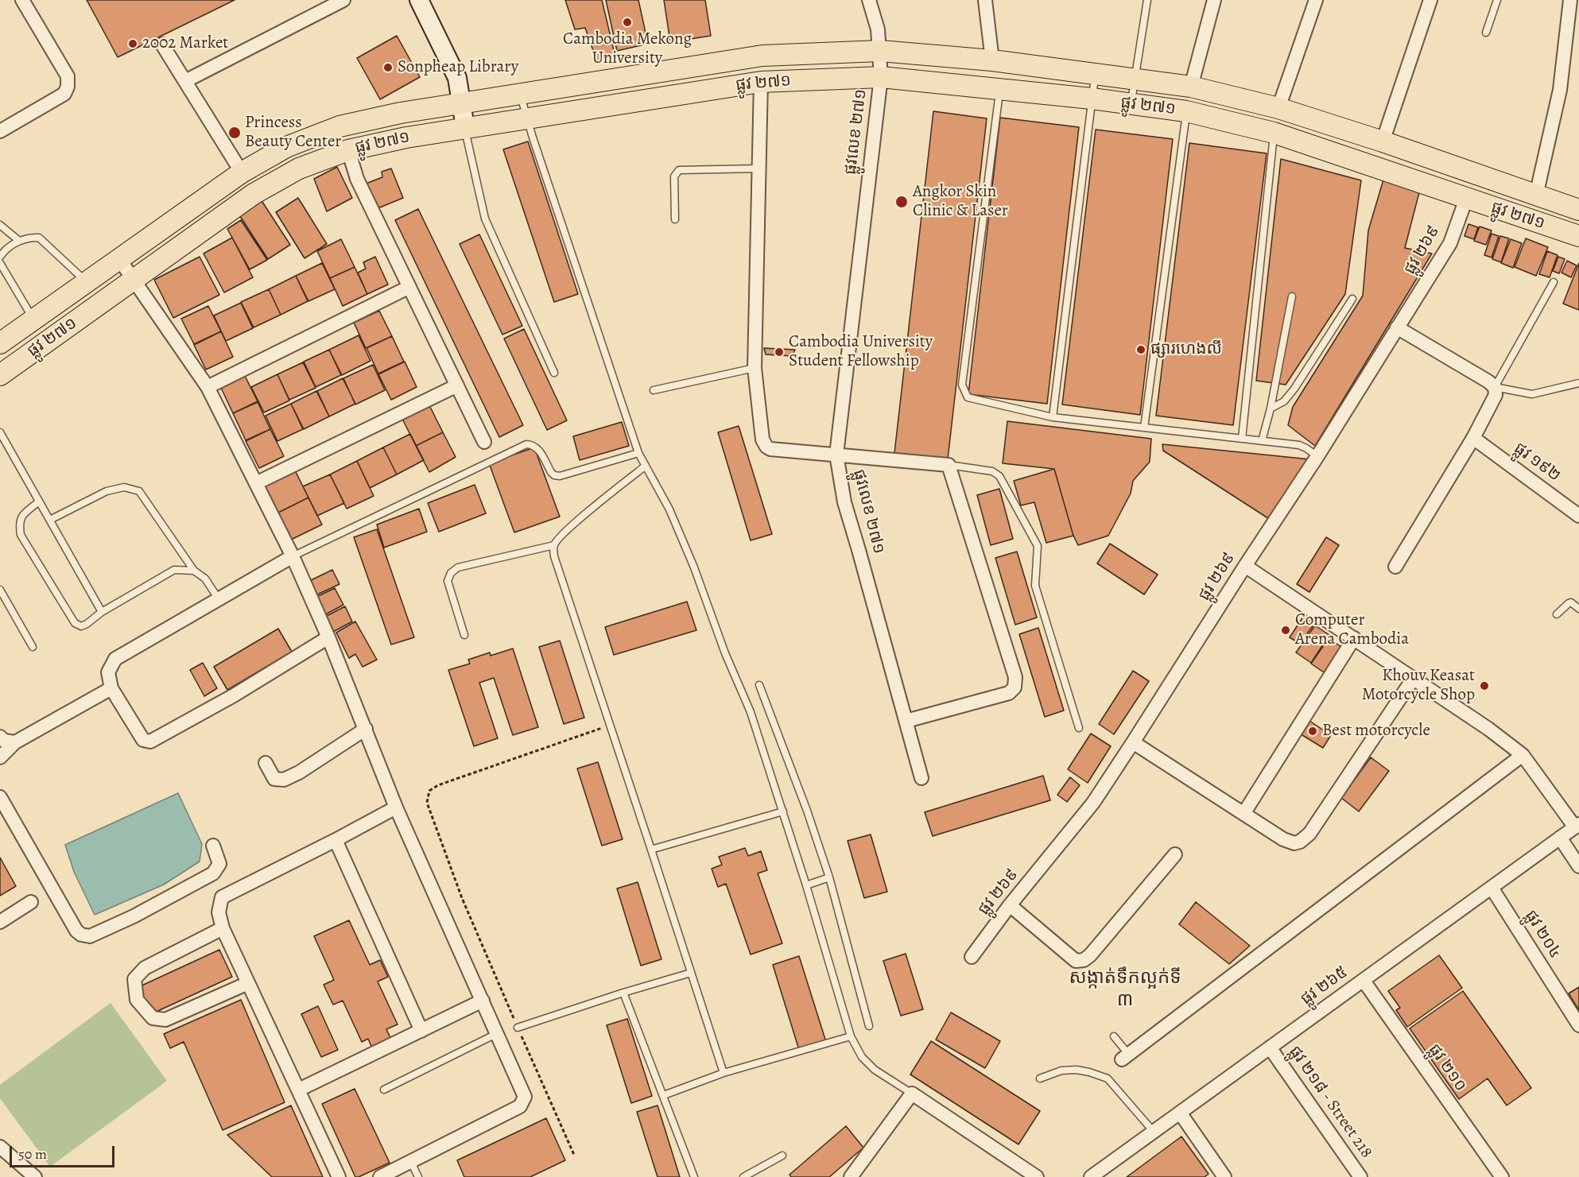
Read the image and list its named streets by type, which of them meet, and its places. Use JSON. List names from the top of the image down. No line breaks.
{"streets":{"main road":["ផ្លូវ ២៧១"],"street":["ផ្លូវលេខ ២៧១","ផ្លូវ ២៦៩","ផ្លូវ ១៩២","ផ្លូវ ២០៤","ផ្លូវ ២៦៥","ផ្លូវ ២១០","ផ្លូវ ២១៨ - Street 218"]},"crossings":[["ផ្លូវ ២៧១","ផ្លូវលេខ ២៧១"],["ផ្លូវ ២៧១","ផ្លូវ ២៦៩"],["ផ្លូវ ២០៤","ផ្លូវ ២៦៥"],["ផ្លូវ ២៦៥","ផ្លូវ ២១០"],["ផ្លូវ ២៦៥","ផ្លូវ ២១៨ - Street 218"]],"districts":["សង្កាត់ទឹកល្អក់ទី ៣"],"places":["Cambodia Mekong University","2002 Market","Sonpheap Library","Princess Beauty Center","Angkor Skin Clinic & Laser","ផ្សារហេងលី","Cambodia University Student Fellowship","Computer Arena Cambodia","Khouv Keasat Motorcycle Shop","Best motorcycle"],"scale_bar":"50 m"}
